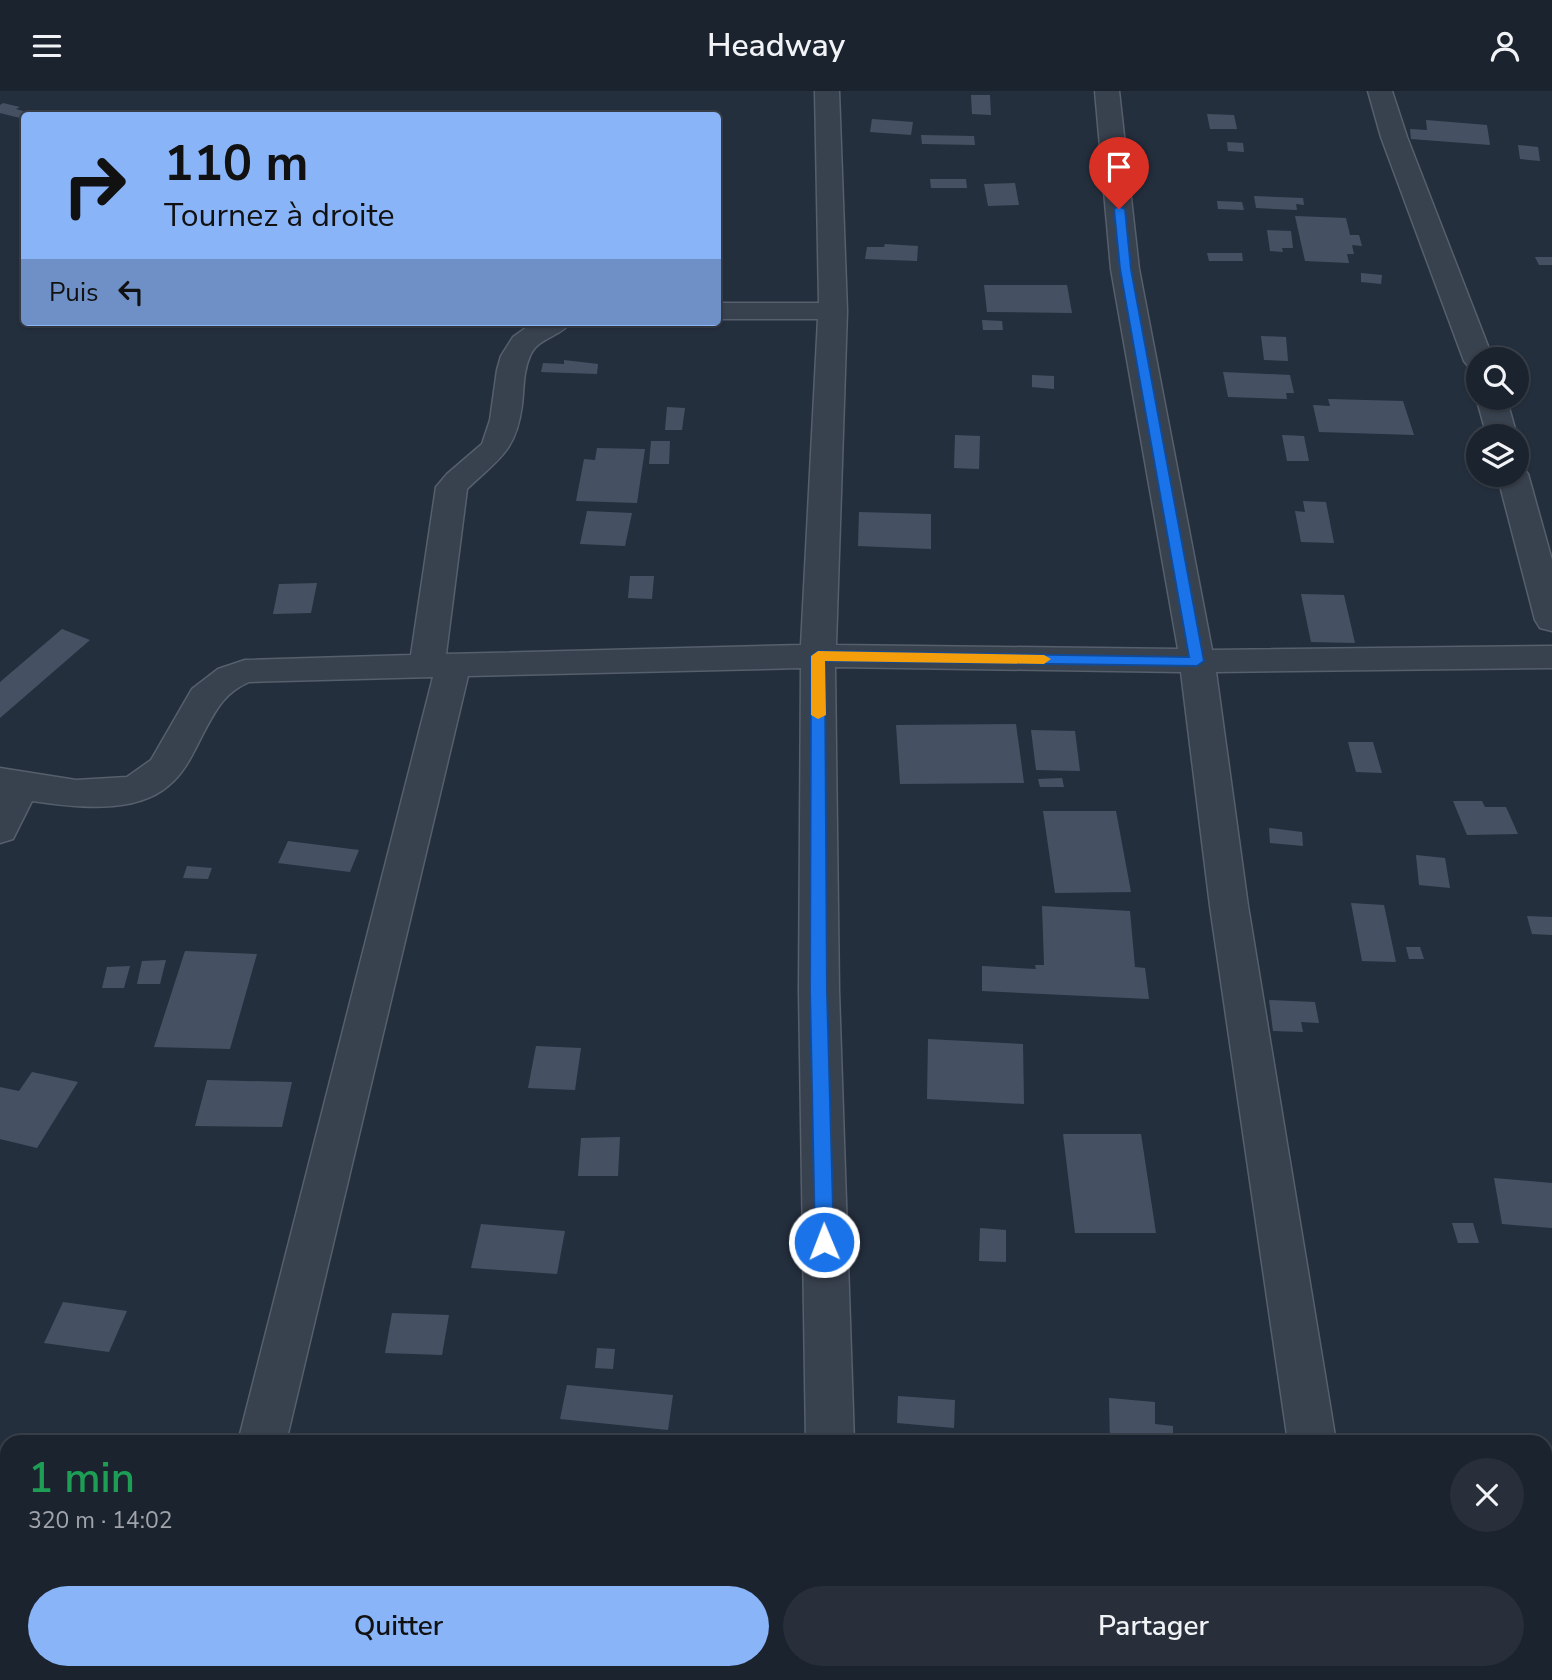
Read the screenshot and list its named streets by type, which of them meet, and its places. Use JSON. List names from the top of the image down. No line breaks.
{"page":{"header":"Headway","turn":["110 m","Tournez à droite"],"then":"Puis","heading":["1 min","320 m · 14:02"],"buttons":["Quitter","Partager"]}}
